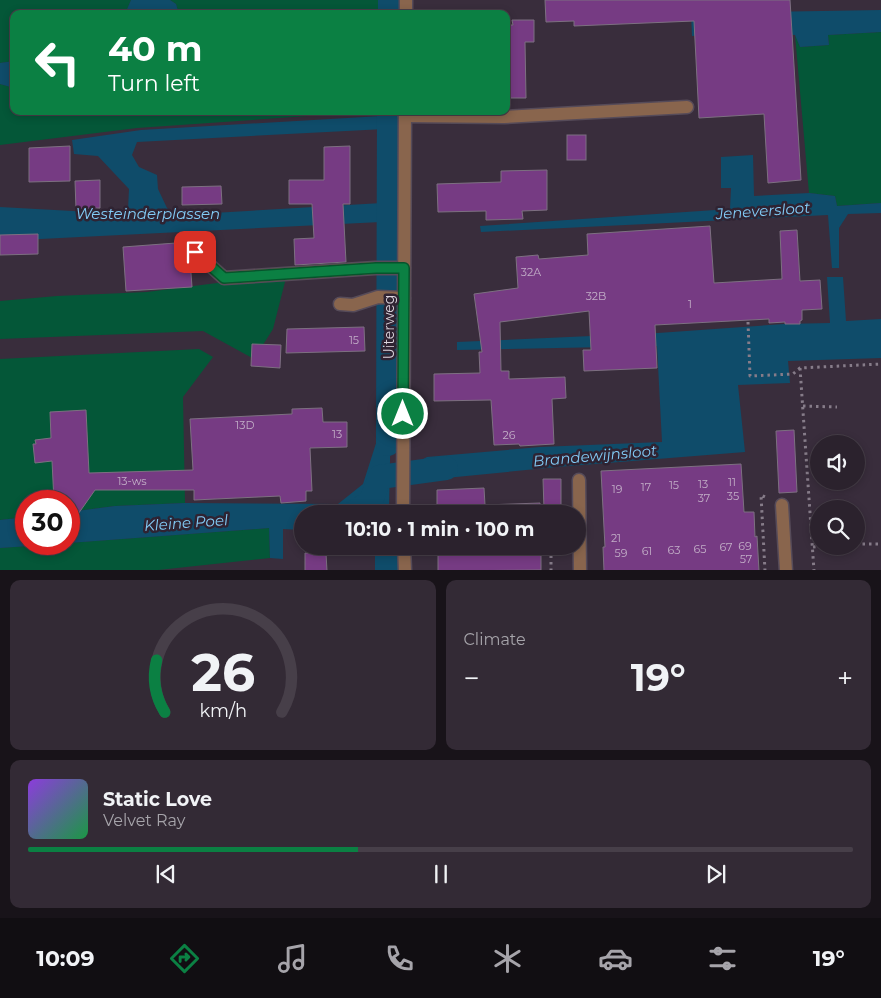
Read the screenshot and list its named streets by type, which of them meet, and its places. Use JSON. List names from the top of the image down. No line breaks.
{"streets":{"street":["Uiterweg"]},"water":["Jeneversloot","Westeinderplassen","Brandewijnsloot","Kleine Poel"],"house_numbers":["32A","32B","1","15","13D","13","26","13-ws","11","13","15","17","19","35","37","21","69","67","65","63","61","59","57"],"page":{"turn":["40 m","Turn left"],"limit":"30","trip":"10:10 · 1 min · 100 m","tile":"Climate","heat":["−","19°","+"],"song":["Static Love","Velvet Ray"],"tabs":["10:09","19°"],"gauge":["26","km/h"]}}
